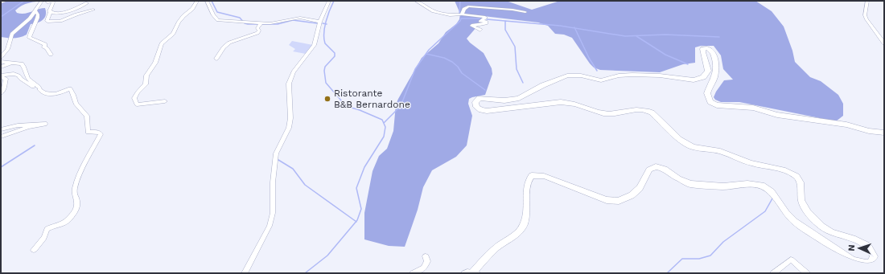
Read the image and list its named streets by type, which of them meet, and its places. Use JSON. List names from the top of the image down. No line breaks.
{"places":["Ristorante B&B Bernardone"],"north":"left"}
